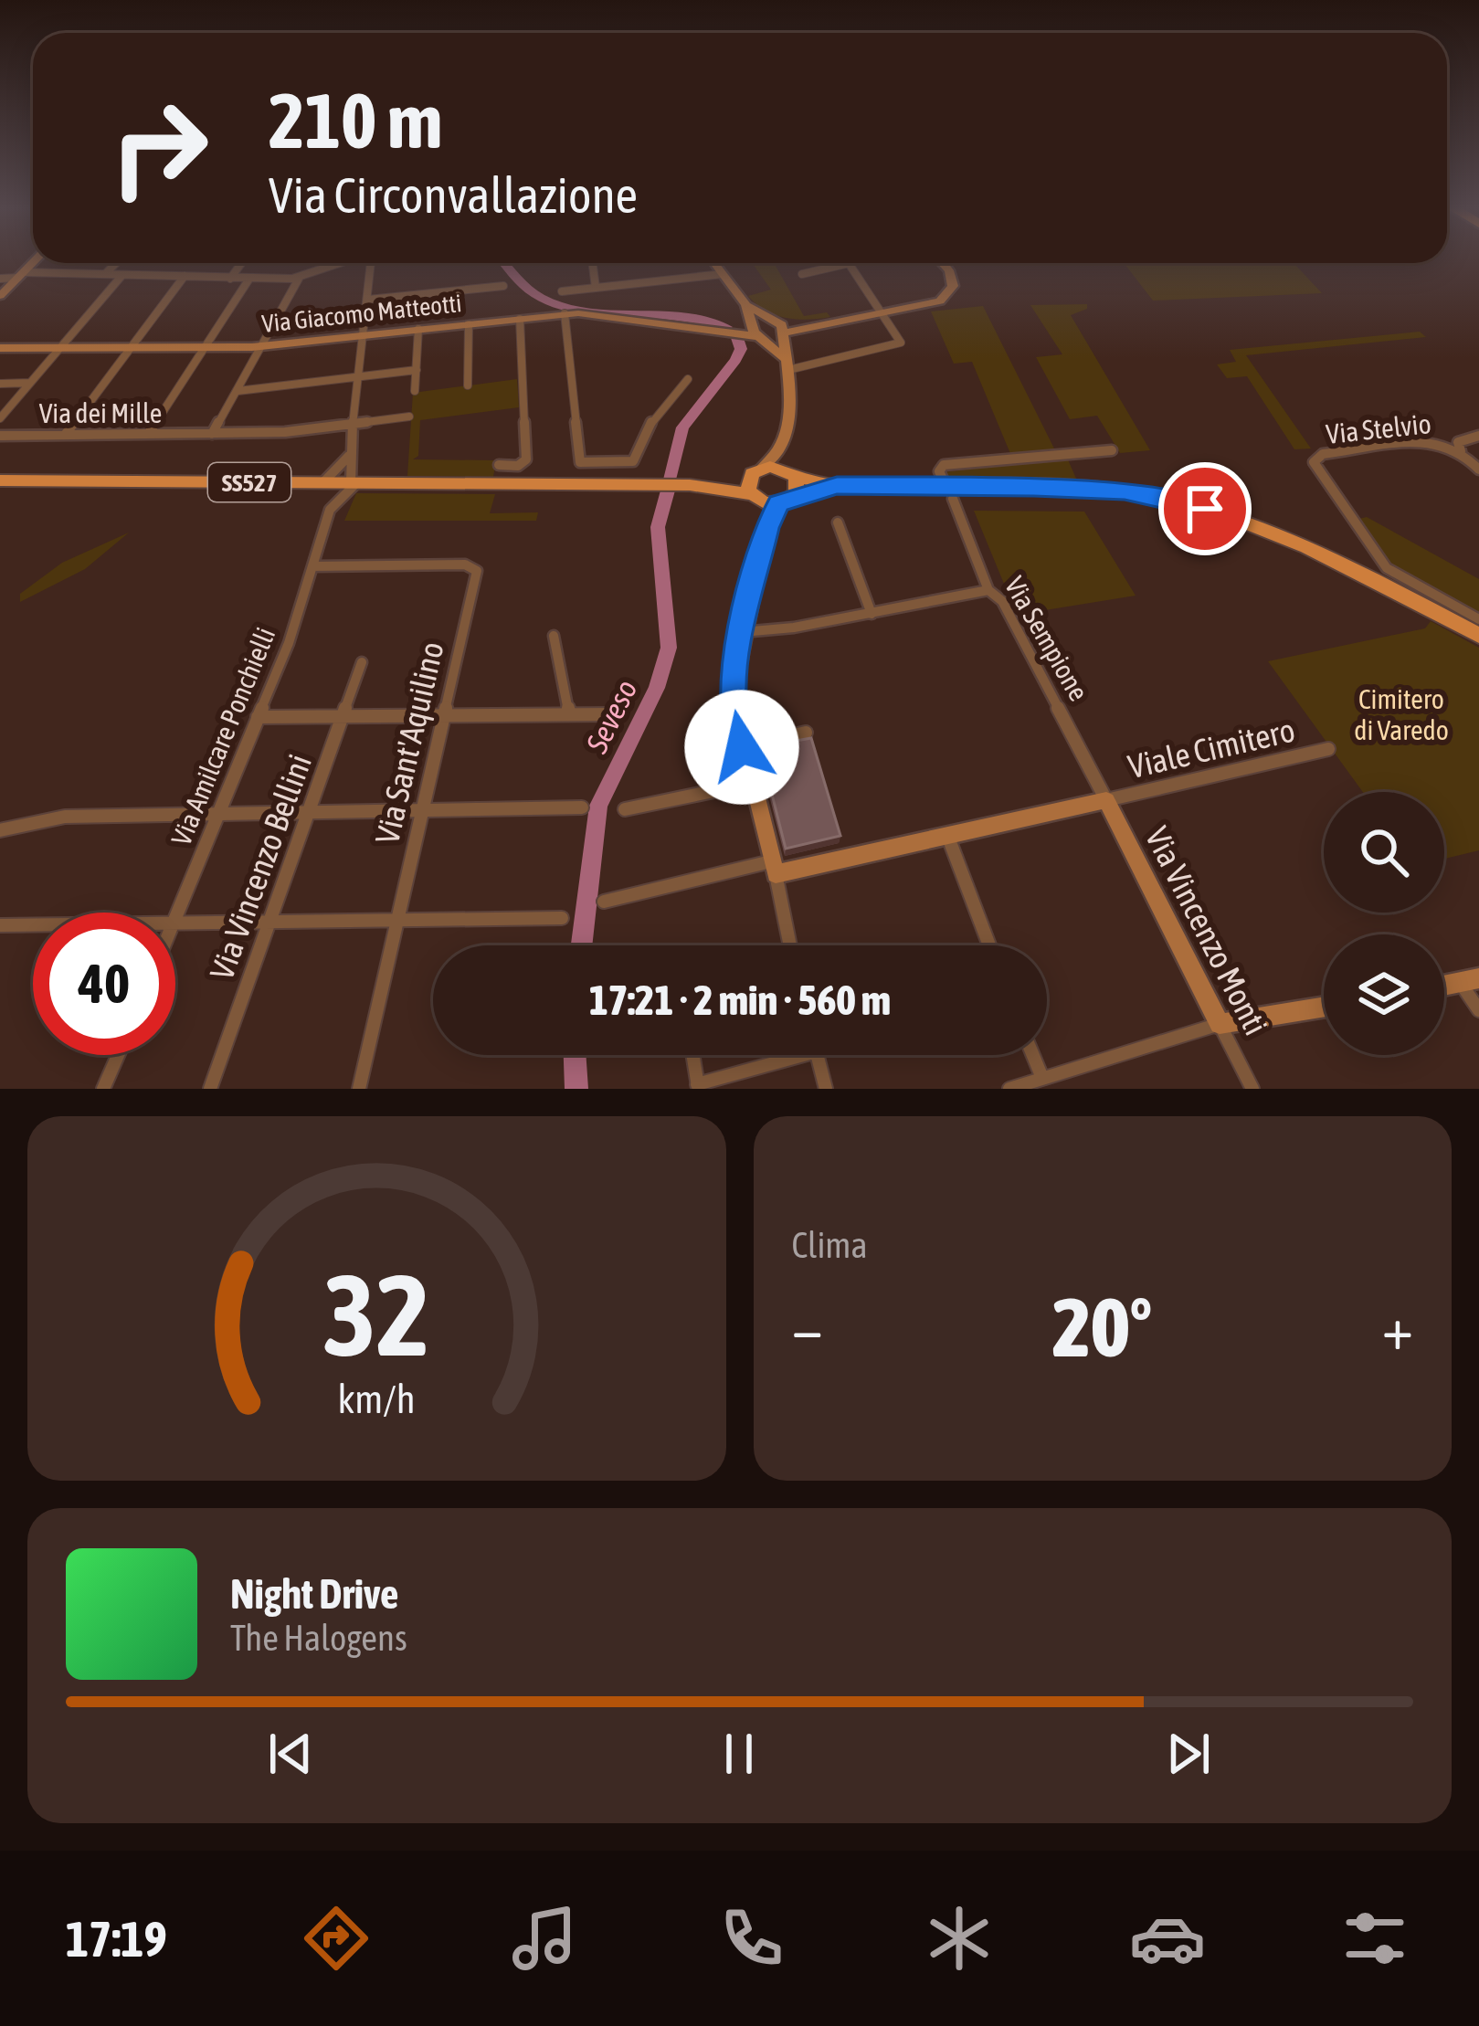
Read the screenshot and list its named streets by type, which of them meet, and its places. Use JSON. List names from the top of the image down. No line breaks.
{"streets":{"main road":["SS527"],"street":["Via Giacomo Matteotti","Via dei Mille","Via Stelvio","Via Sempione","Via Amilcare Ponchielli","Via Sant'Aquilino","Viale Cimitero","Via Vincenzo Bellini","Via Vincenzo Monti"]},"crossings":[["SS527","Via Sempione"],["SS527","Via Amilcare Ponchielli"],["Via Sempione","Viale Cimitero"],["Via Sempione","Via Vincenzo Monti"],["Via Amilcare Ponchielli","Via Sant'Aquilino"],["Viale Cimitero","Via Vincenzo Monti"]],"water":["Seveso"],"parks":["Cimitero di Varedo"],"page":{"turn":["210 m","Via Circonvallazione"],"limit":"40","trip":"17:21 · 2 min · 560 m","tile":"Clima","heat":["−","20°","+"],"song":["Night Drive","The Halogens"],"tabs":"17:19","gauge":["32","km/h"]}}
